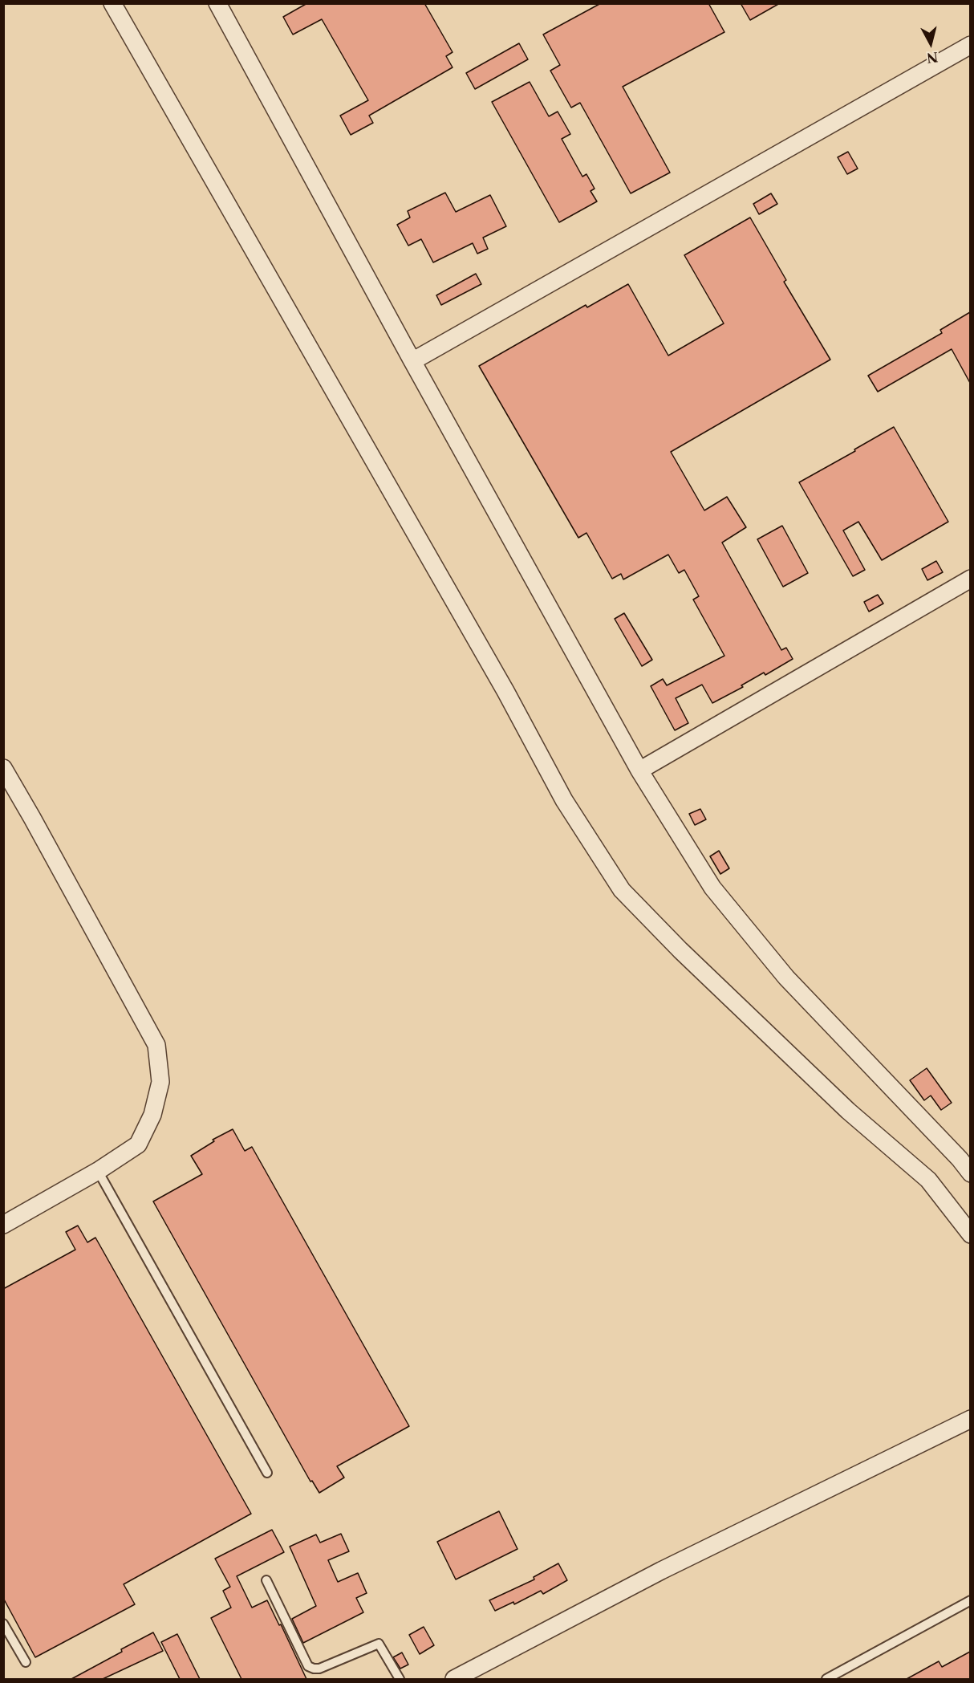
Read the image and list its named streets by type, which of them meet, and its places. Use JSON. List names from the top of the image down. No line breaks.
{"north":"bottom"}
